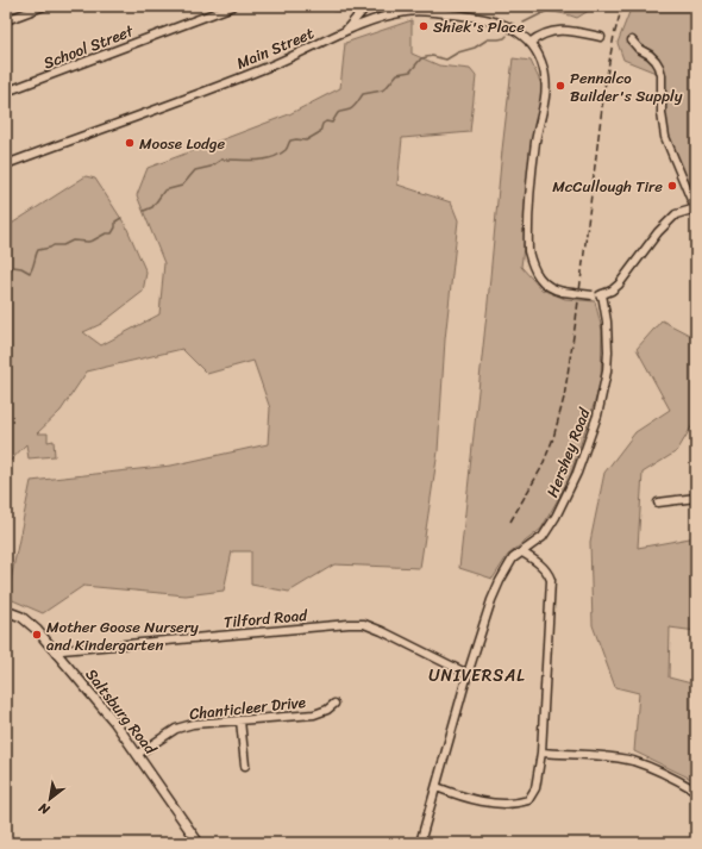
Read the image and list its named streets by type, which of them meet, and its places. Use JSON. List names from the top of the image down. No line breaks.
{"streets":{"main road":["Saltsburg Road"],"street":["School Street","Main Street","Hershey Road","Tilford Road","Chanticleer Drive"]},"crossings":[["Main Street","Hershey Road"],["Hershey Road","Tilford Road"],["Tilford Road","Saltsburg Road"],["Chanticleer Drive","Saltsburg Road"]],"districts":["UNIVERSAL"],"places":["Shiek's Place","Pennalco Builder's Supply","Moose Lodge","McCullough Tire","Mother Goose Nursery and Kindergarten"],"north":"bottom left"}
